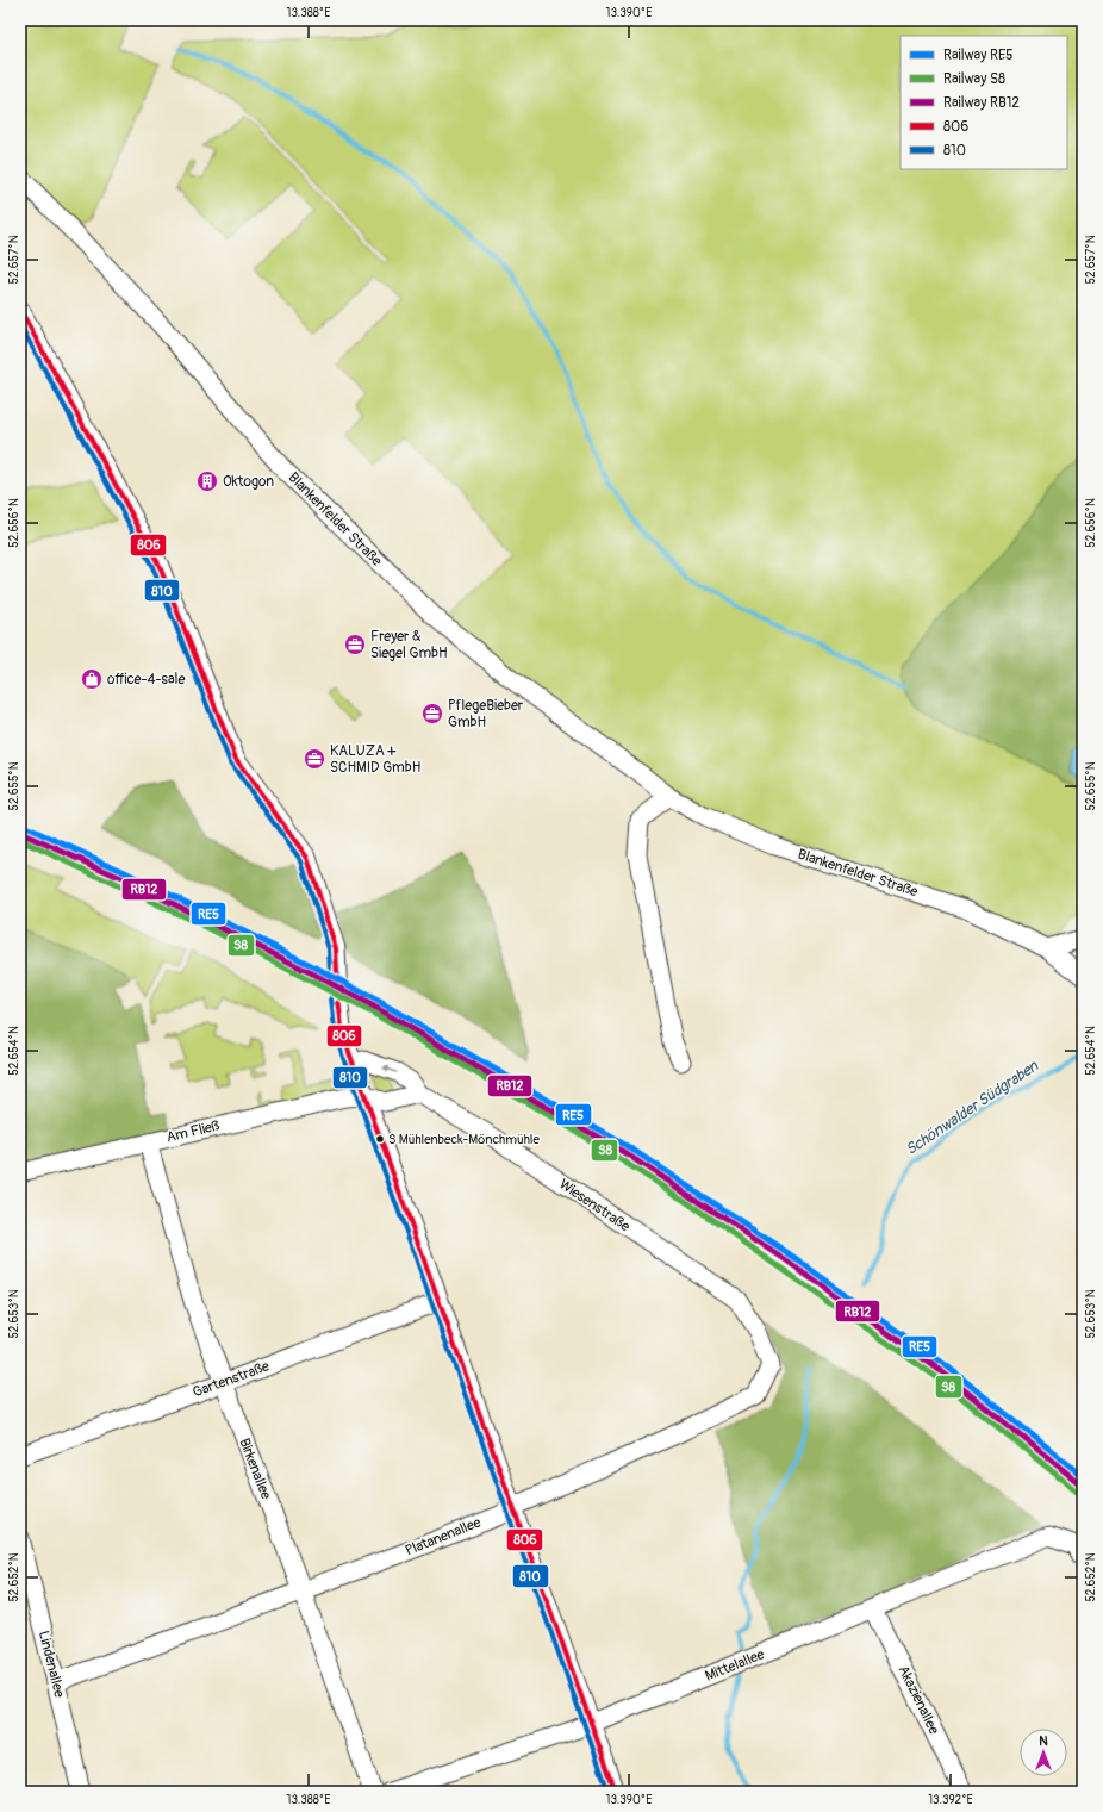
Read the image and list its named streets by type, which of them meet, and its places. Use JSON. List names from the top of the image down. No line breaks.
{"streets":{"street":["Blankenfelder Straße","Am Fließ","Wiesenstraße","Gartenstraße","Birkenallee","Platanenallee","Lindenallee","Mittelallee","Akazienallee"]},"crossings":[["Am Fließ","Birkenallee"],["Wiesenstraße","Platanenallee"],["Gartenstraße","Birkenallee"],["Birkenallee","Platanenallee"],["Platanenallee","Lindenallee"],["Mittelallee","Akazienallee"]],"water":["Schönwalder Südgraben"],"places":{"building":["Oktogon"],"office":["Freyer & Siegel GmbH","PflegeBieber GmbH","KALUZA + SCHMID GmbH"],"shop":["office-4-sale"],"other":["S Mühlenbeck-Mönchmühle"]},"lines":["transit line 806","transit line 810","rail line RE5","rail line RB12","rail line S8"],"legend":["Railway RE5","Railway S8","Railway RB12","806","810"],"north":"top","coordinates":["13.388°E","13.390°E","52.657°N","52.656°N","52.655°N","52.654°N","52.653°N","52.652°N","13.392°E"]}
